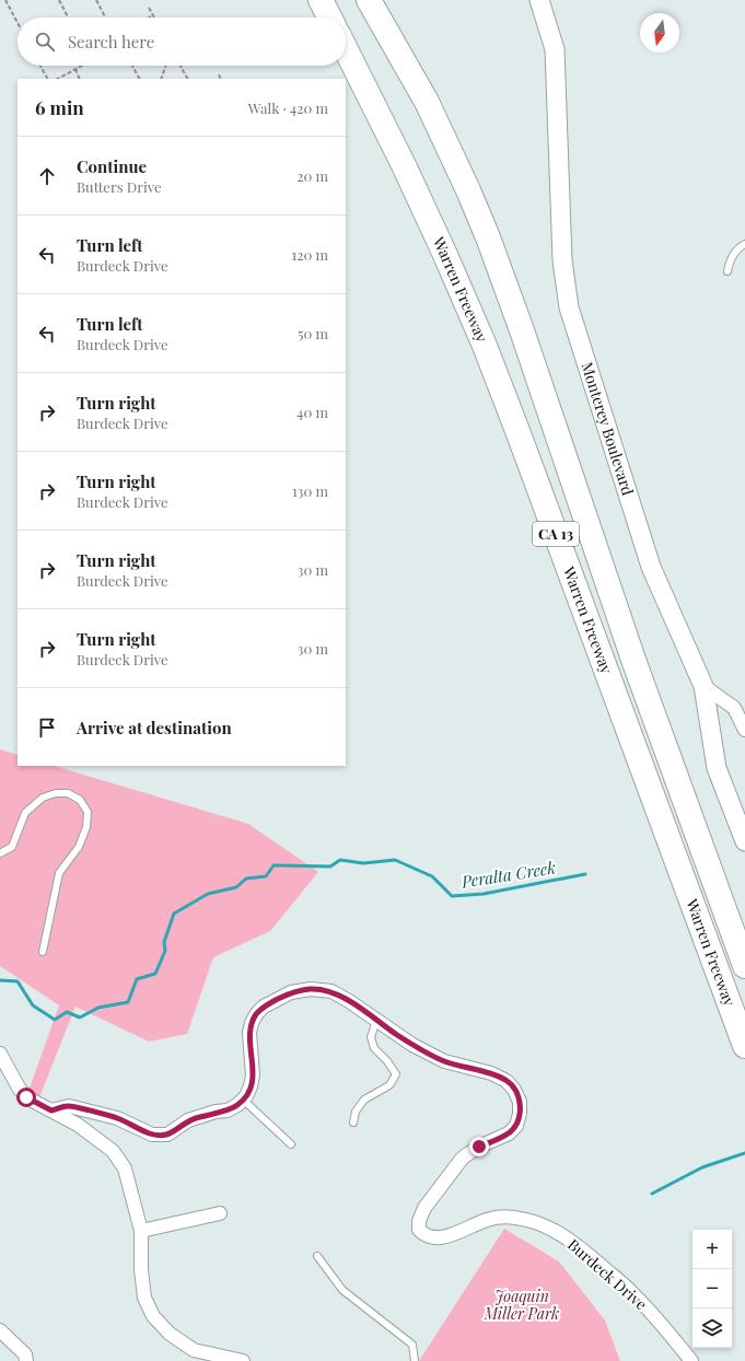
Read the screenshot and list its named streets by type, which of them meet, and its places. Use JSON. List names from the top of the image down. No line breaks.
{"streets":{"highway":["Warren Freeway","CA 13"],"street":["Monterey Boulevard","Burdeck Drive"]},"water":["Peralta Creek"],"parks":["Joaquin Miller Park"],"north":"bottom","page":{"search":"Search here","heading":["6 min","Walk · 420 m"],"list":[["Continue","Butters Drive","20 m"],["Turn left","Burdeck Drive","120 m"],["Turn left","Burdeck Drive","50 m"],["Turn right","Burdeck Drive","40 m"],["Turn right","Burdeck Drive","130 m"],["Turn right","Burdeck Drive","30 m"],["Turn right","Burdeck Drive","30 m"],"Arrive at destination"],"map_buttons":["+","−"]}}
